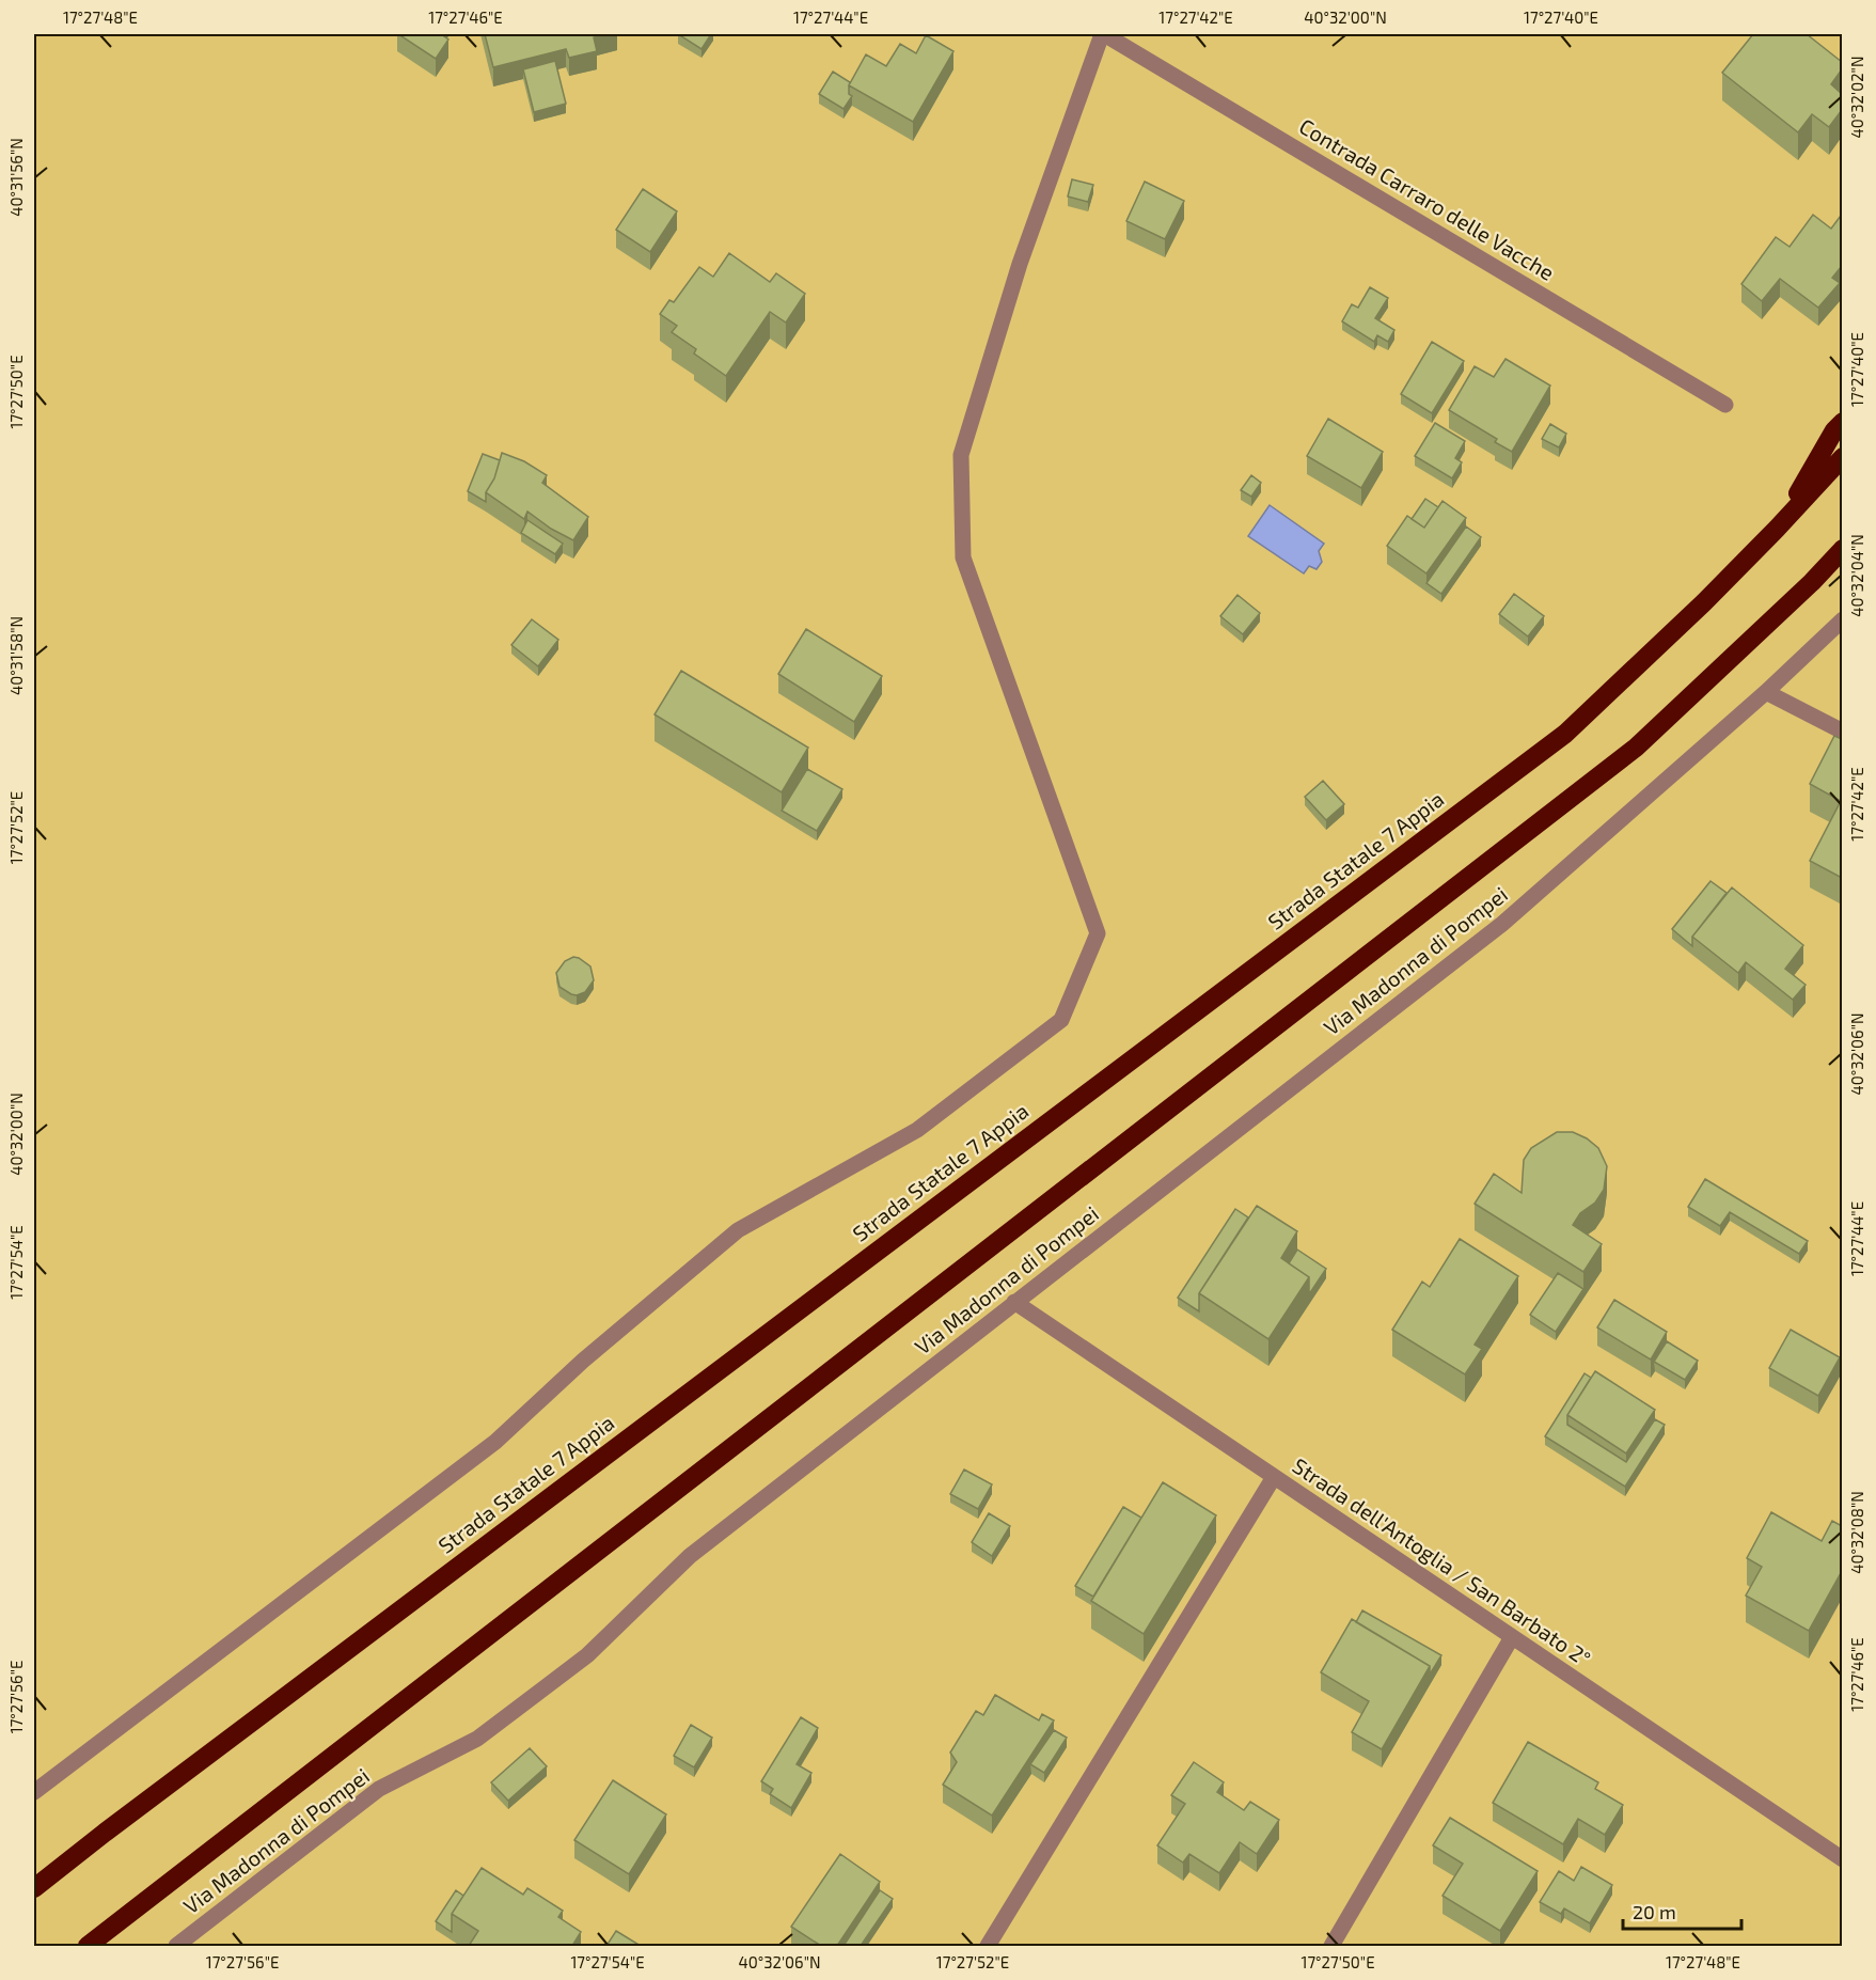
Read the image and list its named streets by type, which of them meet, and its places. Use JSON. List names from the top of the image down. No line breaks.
{"streets":{"highway":["Strada Statale 7 Appia"],"street":["Contrada Carraro delle Vacche","Via Madonna di Pompei","Strada dell'Antoglia / San Barbato 2°"]},"crossings":[["Via Madonna di Pompei","Strada dell'Antoglia / San Barbato 2°"]],"scale_bar":"20 m","coordinates":["17°27'48\"E","17°27'46\"E","17°27'44\"E","17°27'42\"E","40°32'00\"N","17°27'40\"E","40°32'02\"N","40°31'56\"N","17°27'50\"E","40°32'04\"N","40°31'58\"N","17°27'52\"E","40°32'06\"N","17°27'54\"E","40°32'08\"N","17°27'56\"E"]}
